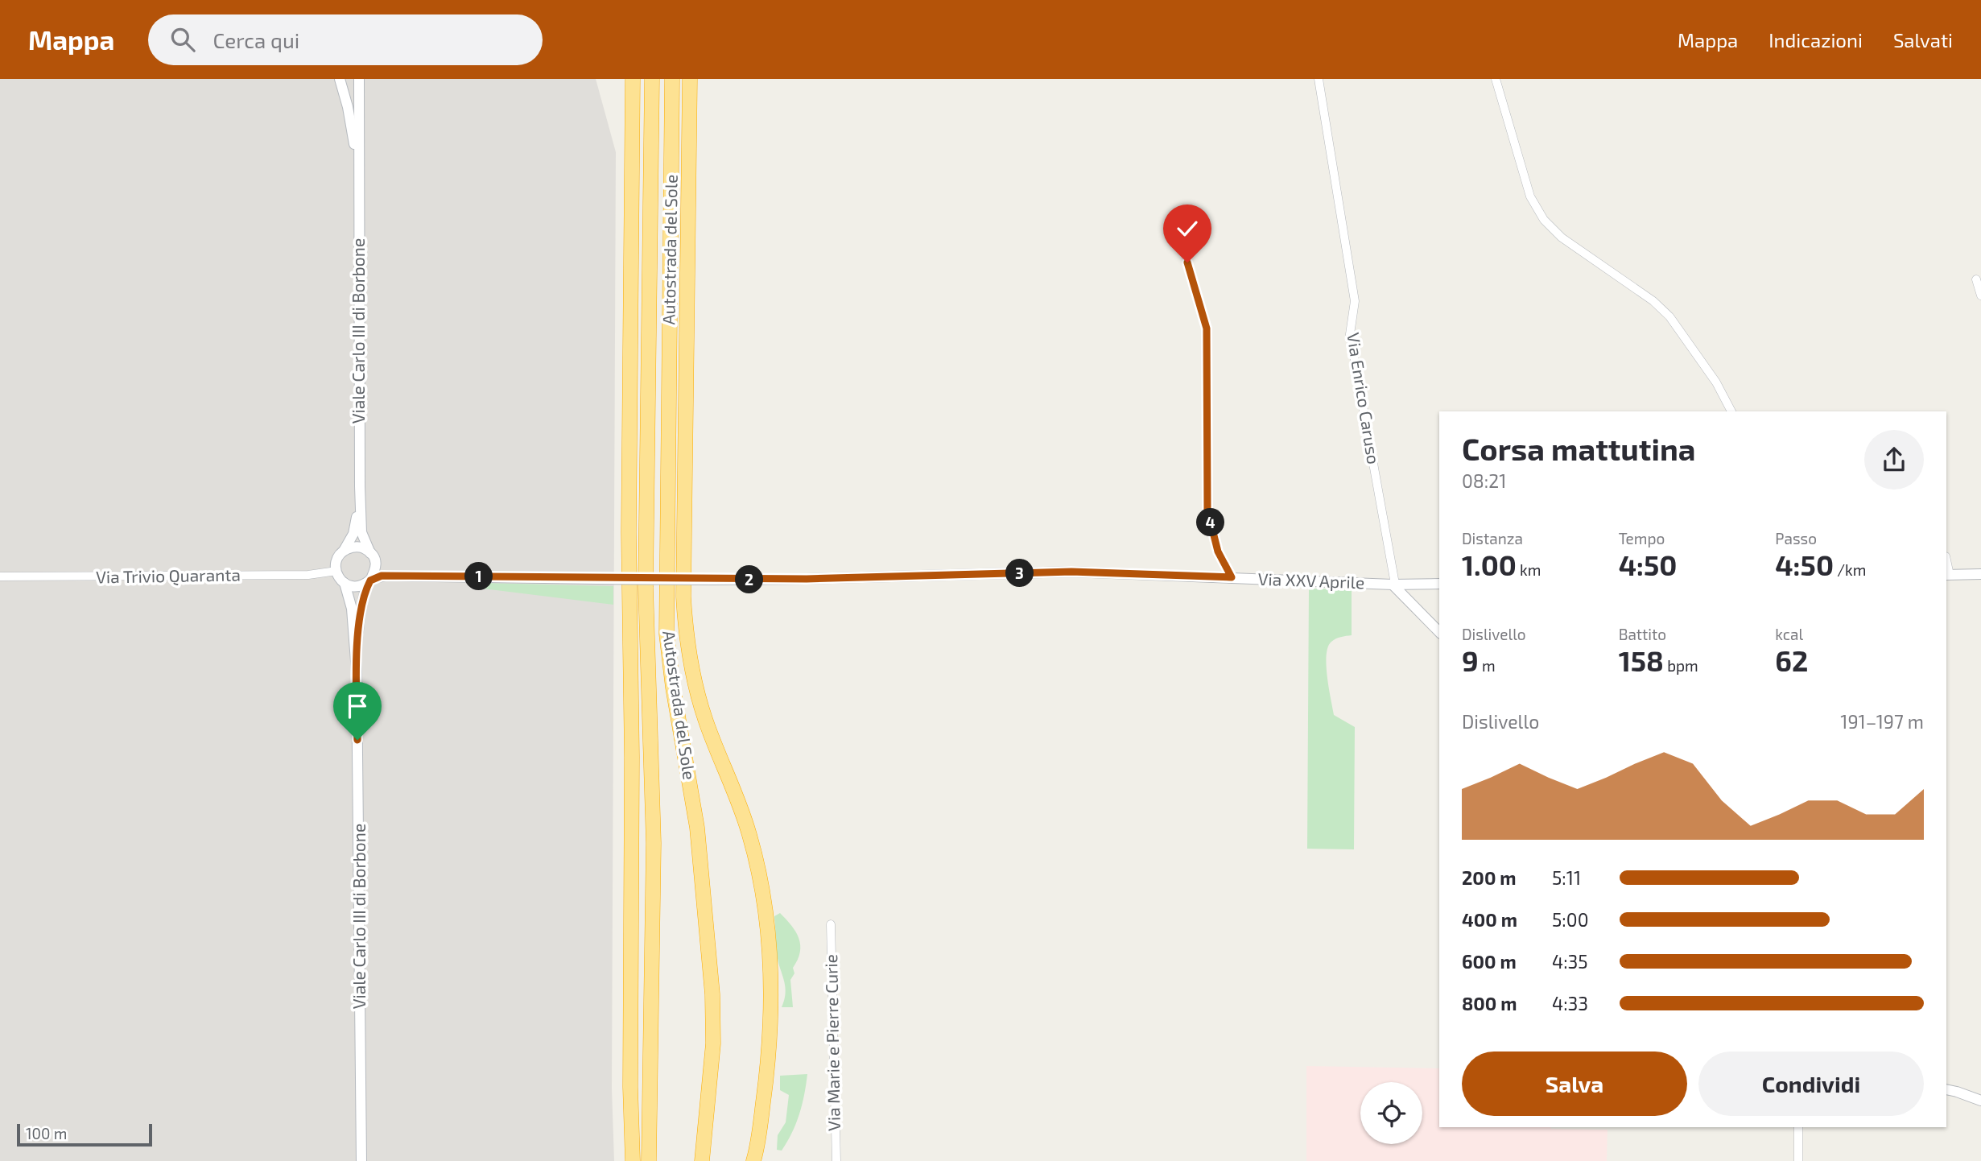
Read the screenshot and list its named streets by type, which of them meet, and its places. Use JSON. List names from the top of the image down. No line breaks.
{"streets":{"highway":["Autostrada del Sole"],"main road":["Viale Carlo III di Borbone","Via XXV Aprile"],"street":["Via Enrico Caruso","Via Trivio Quaranta","Via Marie e Pierre Curie"]},"crossings":[["Viale Carlo III di Borbone","Via Trivio Quaranta"],["Viale Carlo III di Borbone","Via XXV Aprile"],["Via Enrico Caruso","Via XXV Aprile"],["Via Trivio Quaranta","Via XXV Aprile"]],"scale_bar":"100 m","page":{"header":"Mappa","search":"Cerca qui","nav":["Mappa","Indicazioni","Salvati"],"heading":["Corsa mattutina","08:21"],"stats":[["Distanza","1.00 km"],["Tempo","4:50"],["Passo","4:50 /km"],["Dislivello","9 m"],["Battito","158 bpm"],["kcal","62"]],"pins":["4","3","1","2"],"chart":["Dislivello","191–197 m"],"list":[{"name":"200 m","note":"5:11"},{"name":"400 m","note":"5:00"},{"name":"600 m","note":"4:35"},{"name":"800 m","note":"4:33"}],"buttons":["Salva","Condividi"],"scale":"100 m"}}
